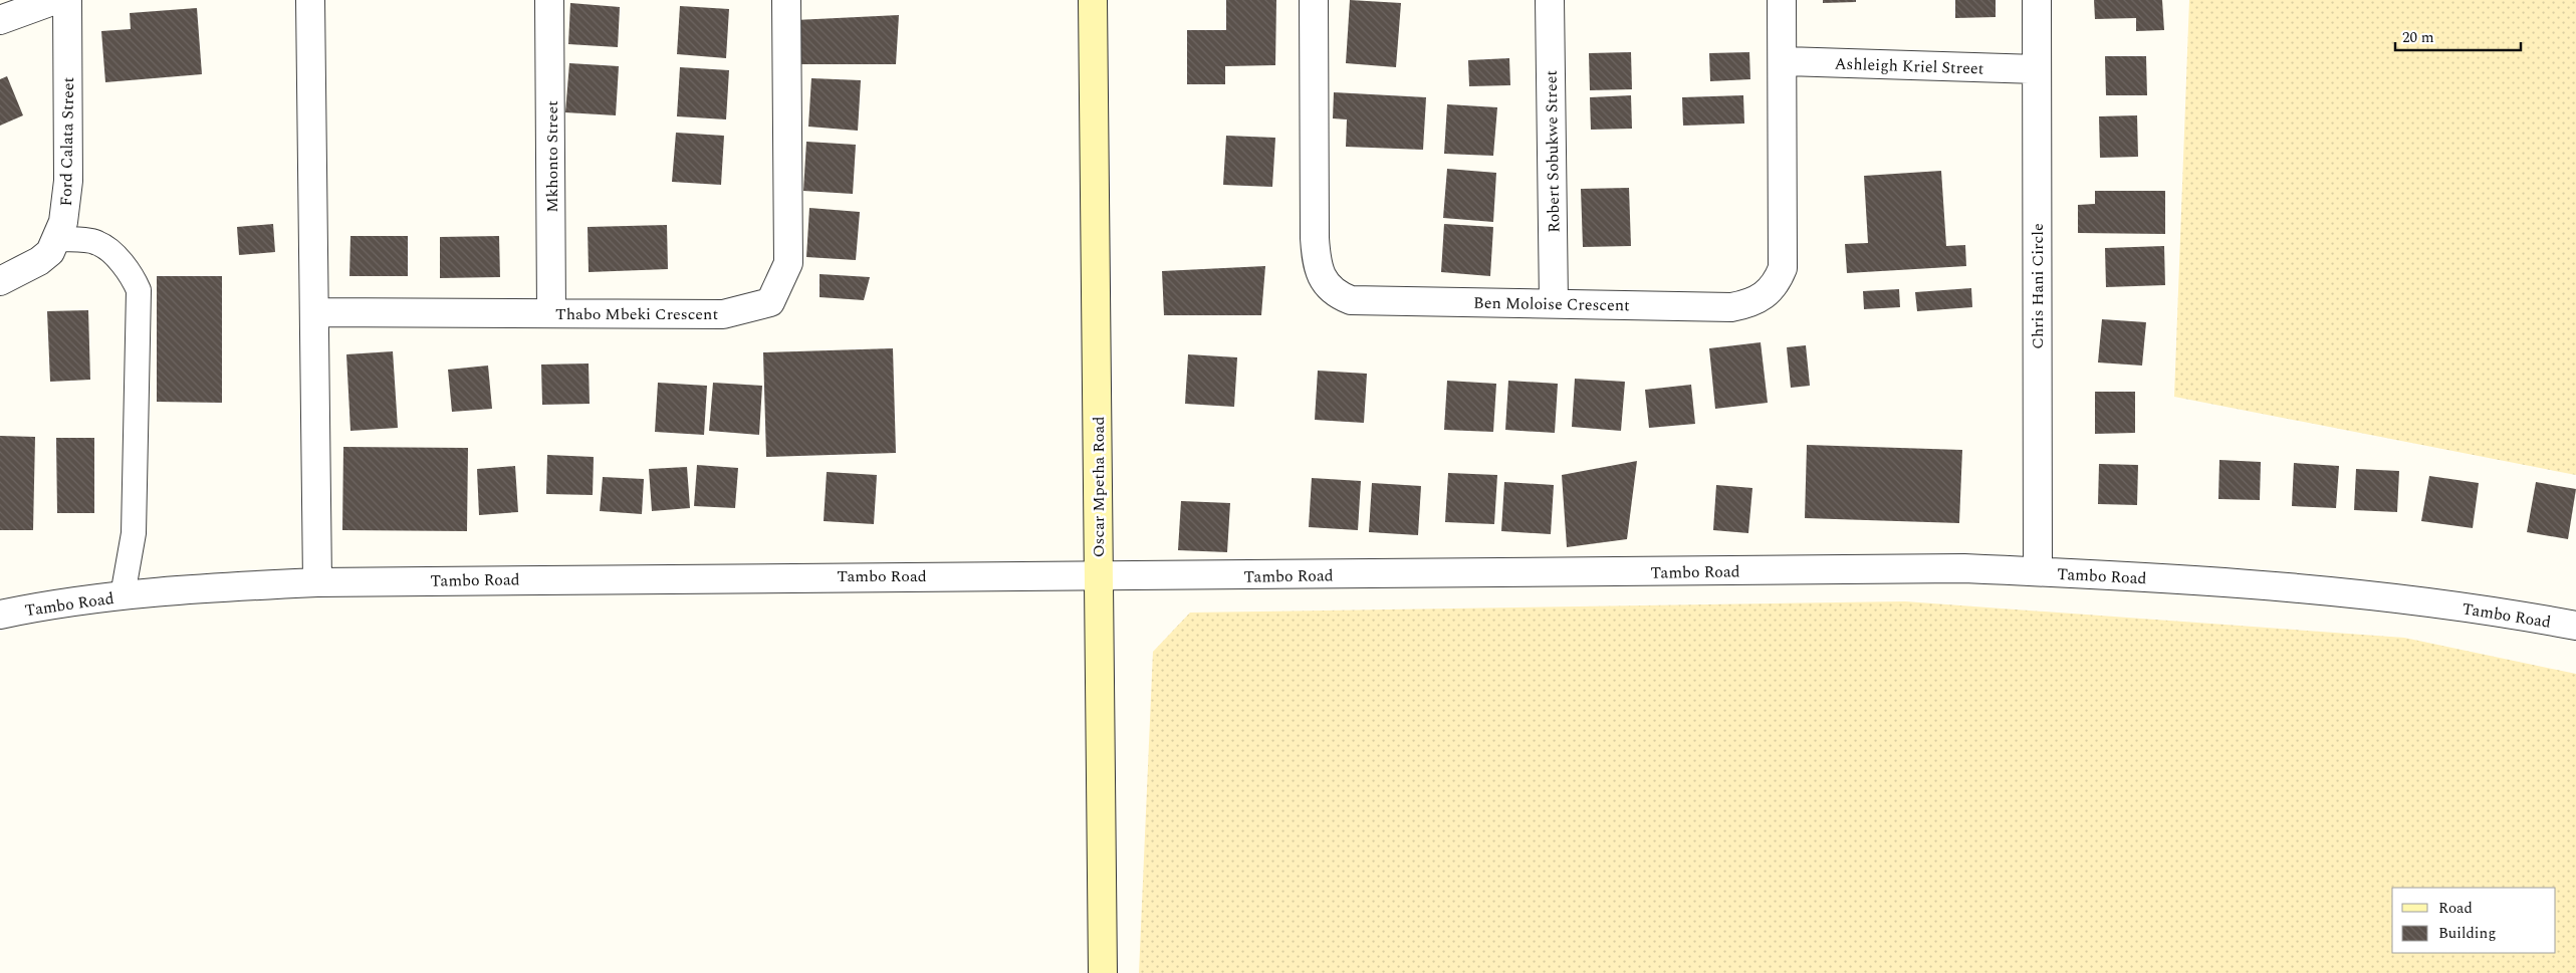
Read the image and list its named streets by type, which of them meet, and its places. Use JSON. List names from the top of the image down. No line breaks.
{"streets":{"street":["Ashleigh Kriel Street","Ford Calata Street","Robert Sobukwe Street","Mkhonto Street","Chris Hani Circle","Ben Moloise Crescent","Thabo Mbeki Crescent","Oscar Mpetha Road","Tambo Road"]},"crossings":[["Ashleigh Kriel Street","Chris Hani Circle"],["Ashleigh Kriel Street","Ben Moloise Crescent"],["Robert Sobukwe Street","Ben Moloise Crescent"],["Mkhonto Street","Thabo Mbeki Crescent"],["Chris Hani Circle","Tambo Road"],["Oscar Mpetha Road","Tambo Road"]],"legend":["Road","Building"],"scale_bar":"20 m"}
